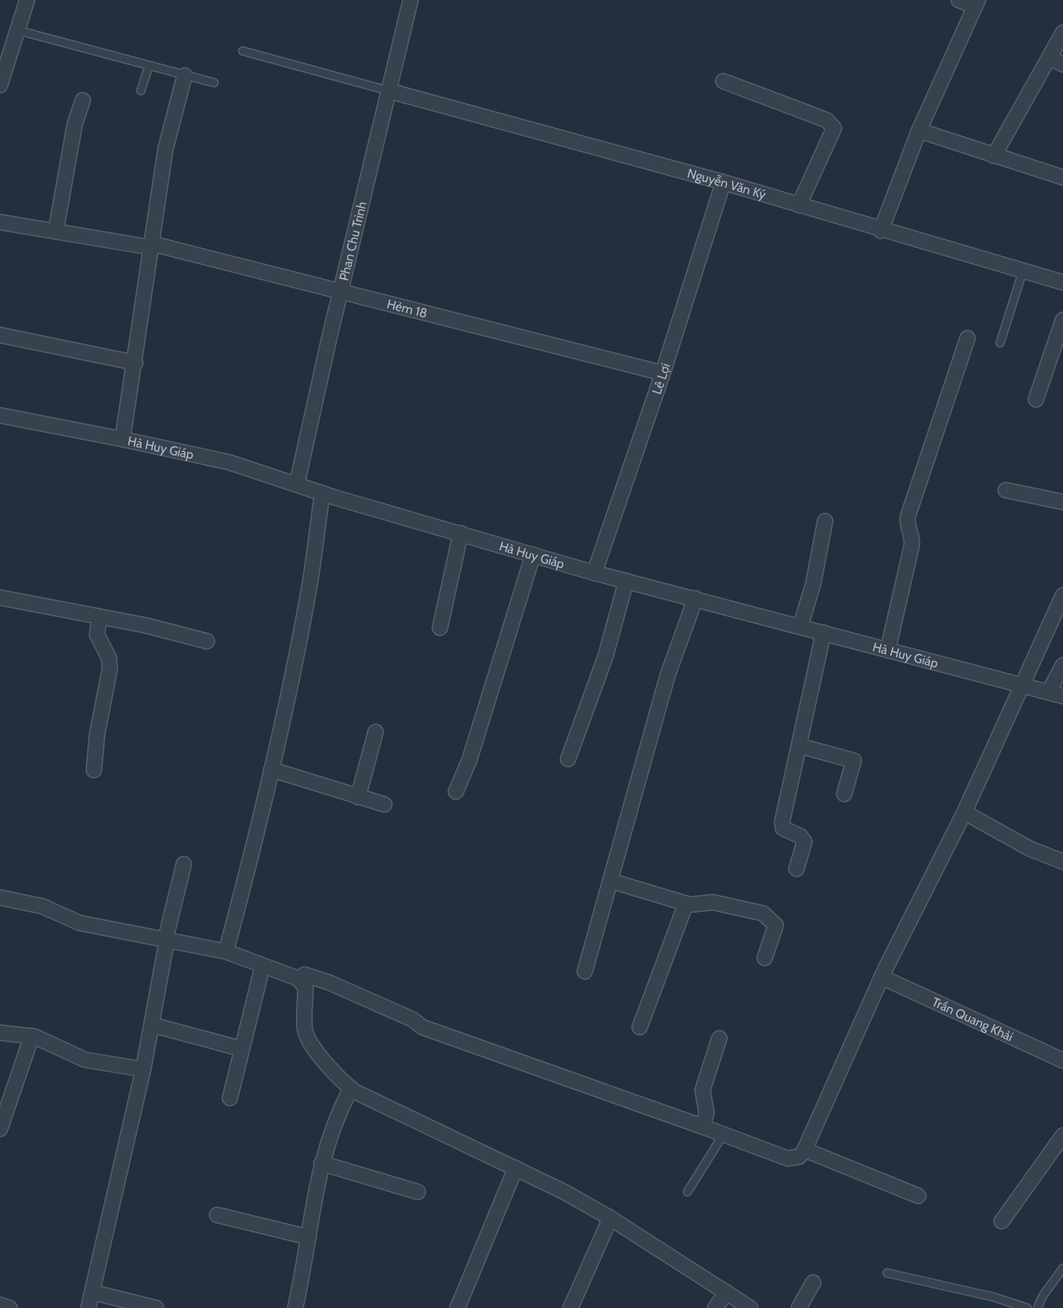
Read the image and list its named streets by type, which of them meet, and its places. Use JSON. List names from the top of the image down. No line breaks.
{"streets":{"street":["Nguyễn Văn Ký","Phan Chu Trinh","Hẻm 18","Lê Lợi","Hà Huy Giáp","Trần Quang Khải"]},"crossings":[["Nguyễn Văn Ký","Phan Chu Trinh"],["Nguyễn Văn Ký","Lê Lợi"],["Phan Chu Trinh","Hẻm 18"],["Phan Chu Trinh","Hà Huy Giáp"],["Hẻm 18","Lê Lợi"],["Lê Lợi","Hà Huy Giáp"]]}
